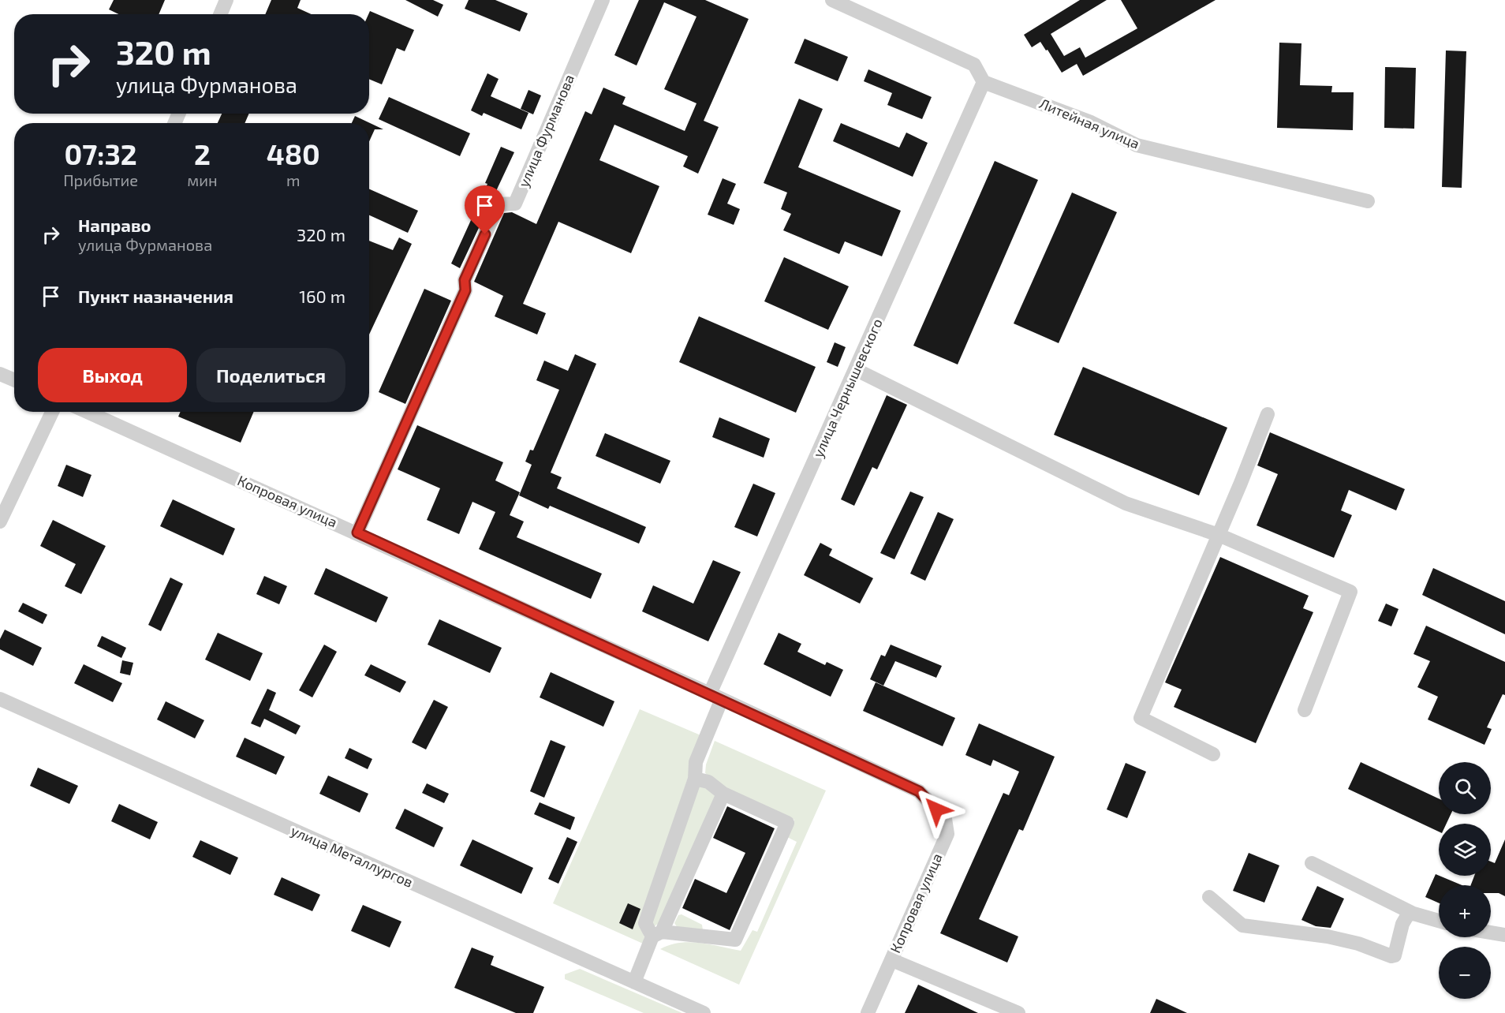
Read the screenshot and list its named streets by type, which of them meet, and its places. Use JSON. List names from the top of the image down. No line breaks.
{"streets":{"street":["Литейная улица","улица Фурманова","улица Чернышевского","Копровая улица","улица Металлургов"]},"crossings":[["Литейная улица","улица Чернышевского"],["улица Фурманова","Копровая улица"],["улица Чернышевского","Копровая улица"]],"page":{"turn":["320 m","улица Фурманова"],"eta":["07:32","Прибытие","2","мин","480","m"],"list":[{"name":"Направо","note":"улица Фурманова","value":"320 m"},{"name":"Пункт назначения","value":"160 m"}],"buttons":["Выход","Поделиться"],"map_buttons":["+","−"]}}
